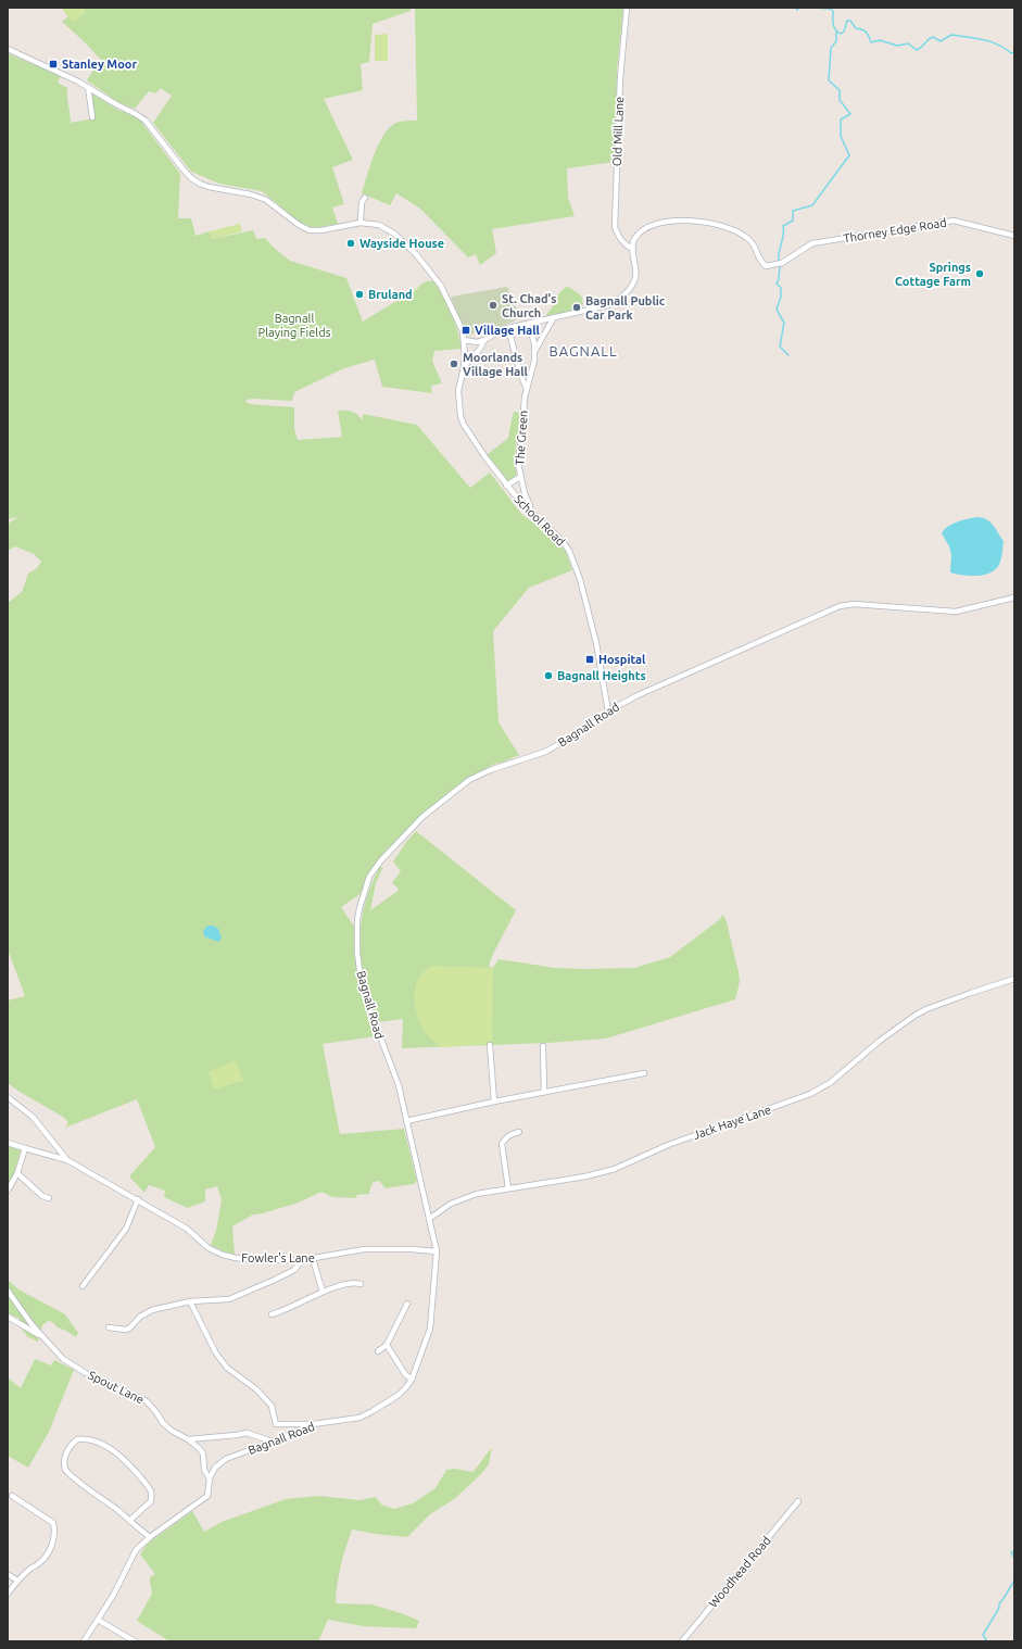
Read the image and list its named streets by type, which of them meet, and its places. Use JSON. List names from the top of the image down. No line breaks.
{"streets":{"street":["Old Mill Lane","Thorney Edge Road","The Green","School Road","Bagnall Road","Jack Haye Lane","Fowler's Lane","Spout Lane","Woodhead Road"]},"crossings":[["Old Mill Lane","Thorney Edge Road"],["Old Mill Lane","School Road"],["Thorney Edge Road","School Road"],["The Green","School Road"],["School Road","Bagnall Road"],["Bagnall Road","Jack Haye Lane"],["Bagnall Road","Fowler's Lane"],["Bagnall Road","Spout Lane"]],"districts":["BAGNALL"],"parks":["Bagnall Playing Fields"],"places":{"transit":["Stanley Moor","Village Hall","Hospital"],"other":["Wayside House","Springs Cottage Farm","Bruland","St. Chad's Church","Bagnall Public Car Park","Moorlands Village Hall","Bagnall Heights"]}}
